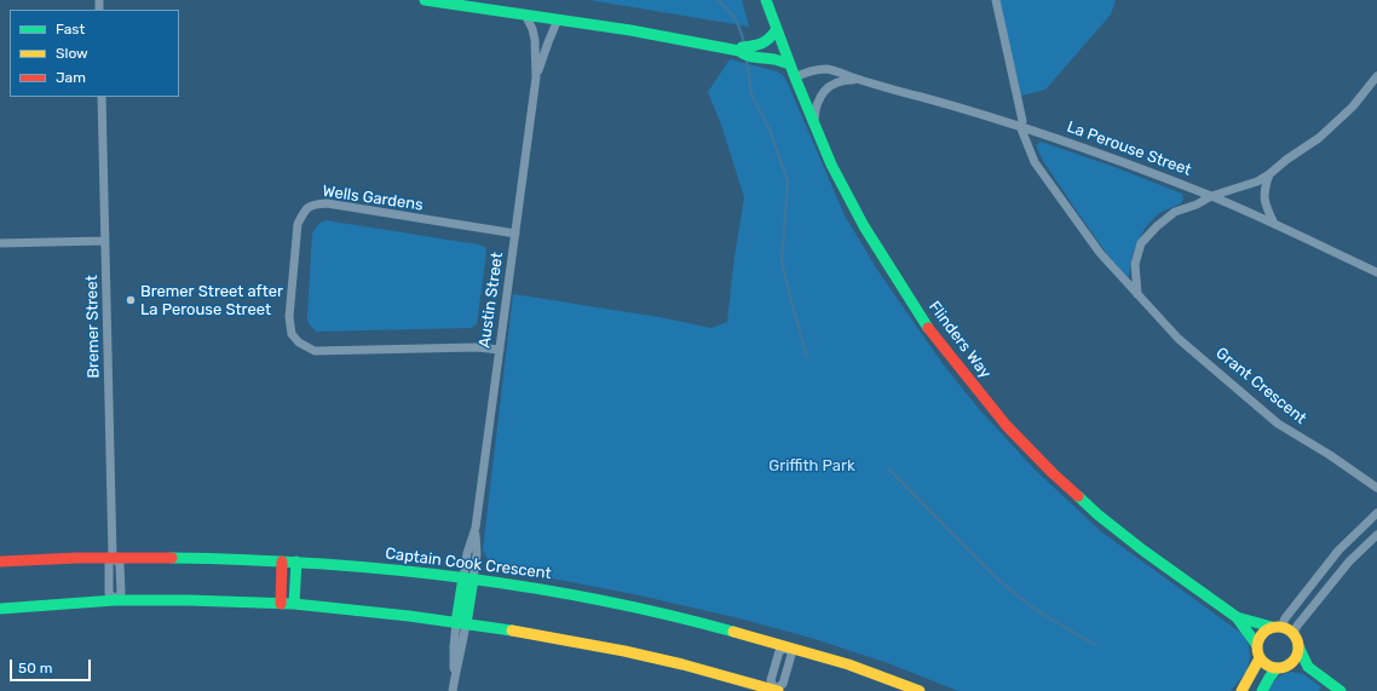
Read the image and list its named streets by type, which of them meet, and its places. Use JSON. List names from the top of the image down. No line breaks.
{"streets":{"main road":["Flinders Way","Captain Cook Crescent"],"street":["La Perouse Street","Wells Gardens","Austin Street","Bremer Street","Grant Crescent"]},"crossings":[["La Perouse Street","Flinders Way"],["La Perouse Street","Grant Crescent"],["Wells Gardens","Austin Street"],["Austin Street","Captain Cook Crescent"],["Bremer Street","Captain Cook Crescent"]],"parks":["Griffith Park"],"places":["Bremer Street after La Perouse Street"],"legend":["Fast","Slow","Jam"],"scale_bar":"50 m"}
